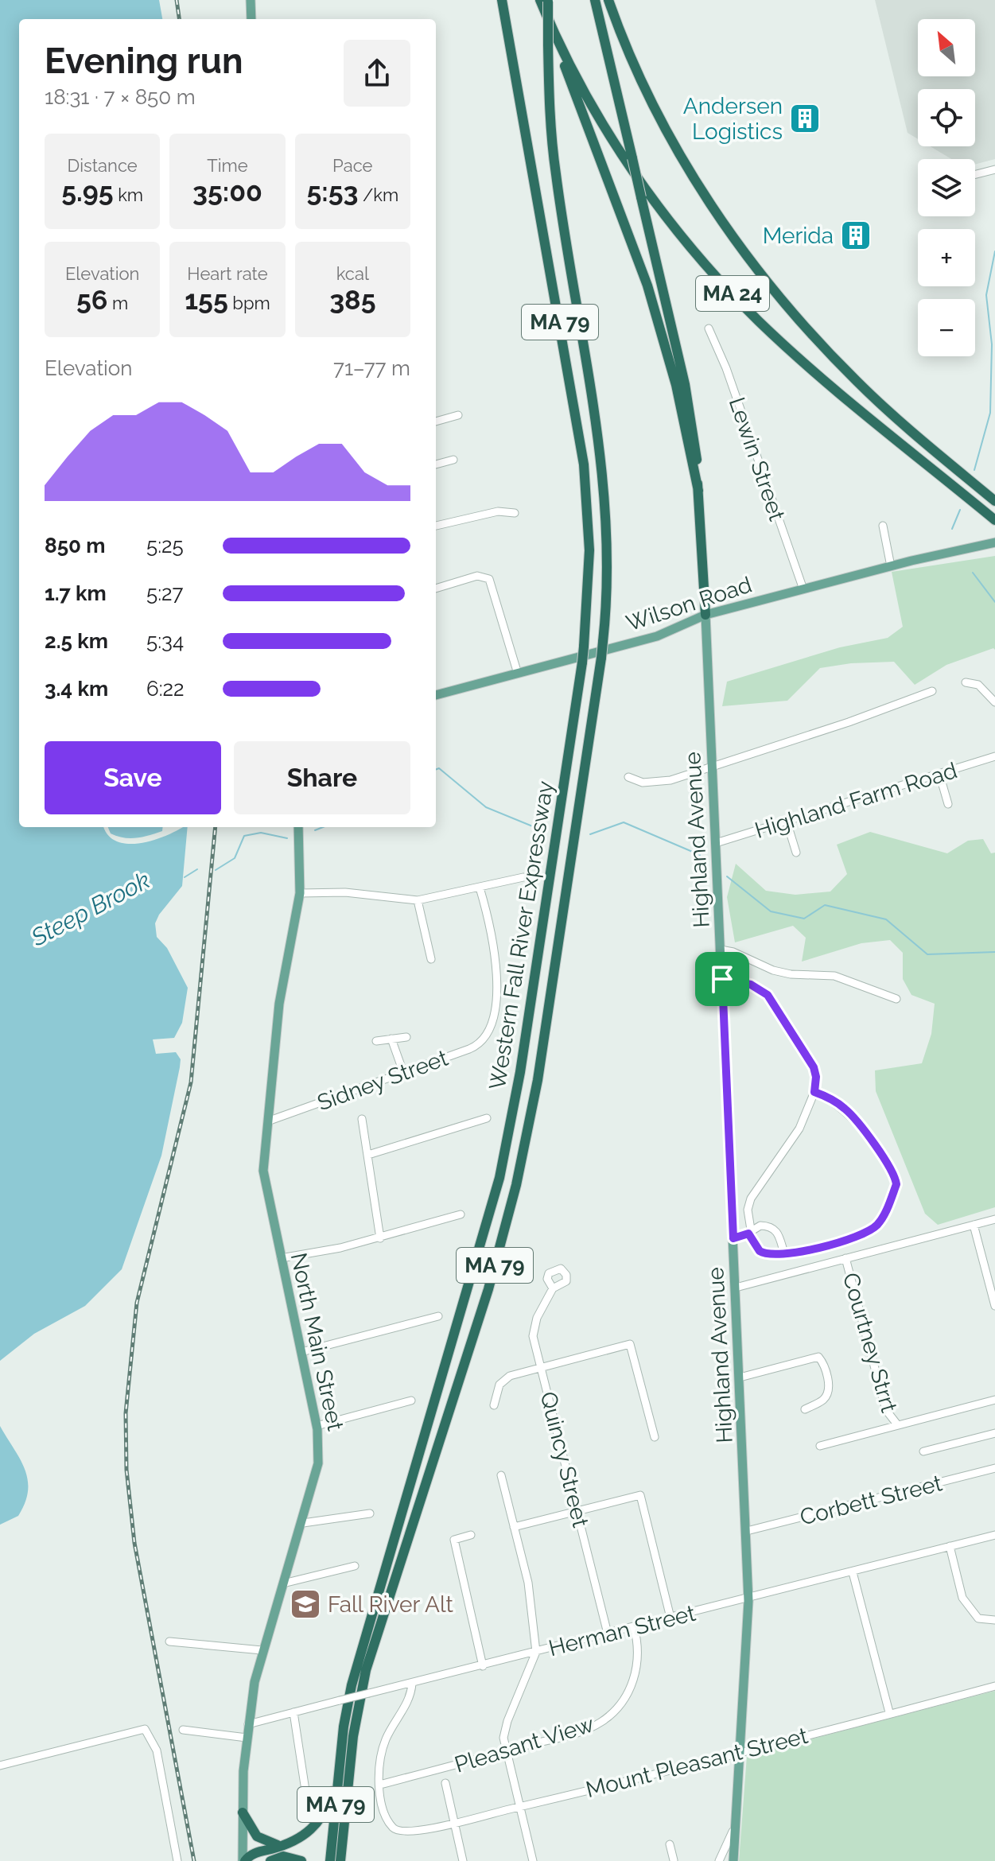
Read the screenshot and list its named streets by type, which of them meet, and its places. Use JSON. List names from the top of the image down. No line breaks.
{"streets":{"highway":["MA 24","MA 79","Western Fall River Expressway"],"main road":["Wilson Road","Highland Avenue","North Main Street"],"street":["Lewin Street","Highland Farm Road","Sidney Street","Courtney Strrt","Quincy Street","Corbett Street","Herman Street","Pleasant View","Mount Pleasant Street"]},"crossings":[["MA 24","Western Fall River Expressway"],["Lewin Street","Wilson Road"],["Wilson Road","Highland Avenue"],["Highland Farm Road","Highland Avenue"],["Highland Avenue","Corbett Street"],["Highland Avenue","Herman Street"],["Highland Avenue","Mount Pleasant Street"],["Sidney Street","North Main Street"],["North Main Street","Herman Street"],["Quincy Street","Herman Street"],["Herman Street","Pleasant View"],["Pleasant View","Mount Pleasant Street"]],"water":["Steep Brook"],"places":{"building":["Andersen Logistics","Merida"],"school or university":["Fall River Alt"]},"north":"top left","page":{"map_buttons":["+","−"],"heading":["Evening run","18:31 · 7 × 850 m"],"stats":[["Distance","5.95 km"],["Time","35:00"],["Pace","5:53 /km"],["Elevation","56 m"],["Heart rate","155 bpm"],["kcal","385"]],"chart":["Elevation","71–77 m"],"list":[{"name":"850 m","note":"5:25"},{"name":"1.7 km","note":"5:27"},{"name":"2.5 km","note":"5:34"},{"name":"3.4 km","note":"6:22"}],"buttons":["Save","Share"]}}
